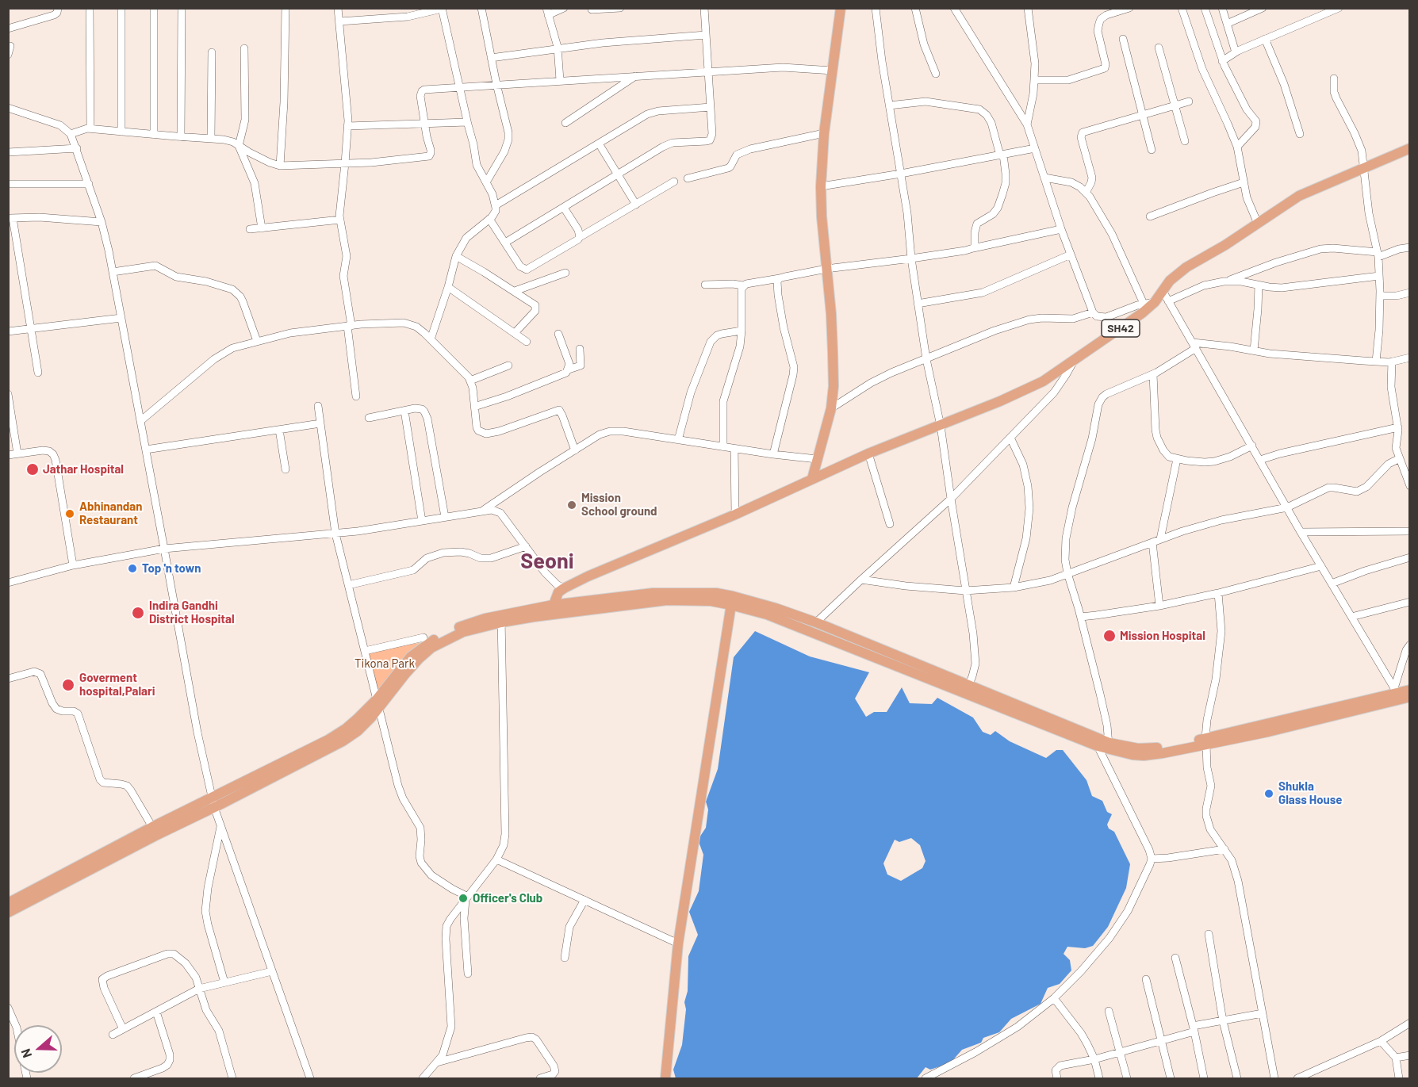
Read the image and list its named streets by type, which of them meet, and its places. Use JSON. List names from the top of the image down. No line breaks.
{"streets":{"main road":["SH42"]},"districts":["Seoni"],"parks":["Tikona Park"],"places":["Jathar Hospital","Mission School ground","Abhinandan Restaurant","Top 'n town","Indira Gandhi District Hospital","Mission Hospital","Goverment hospital,Palari","Shukla Glass House","Officer's Club"],"north":"left"}
